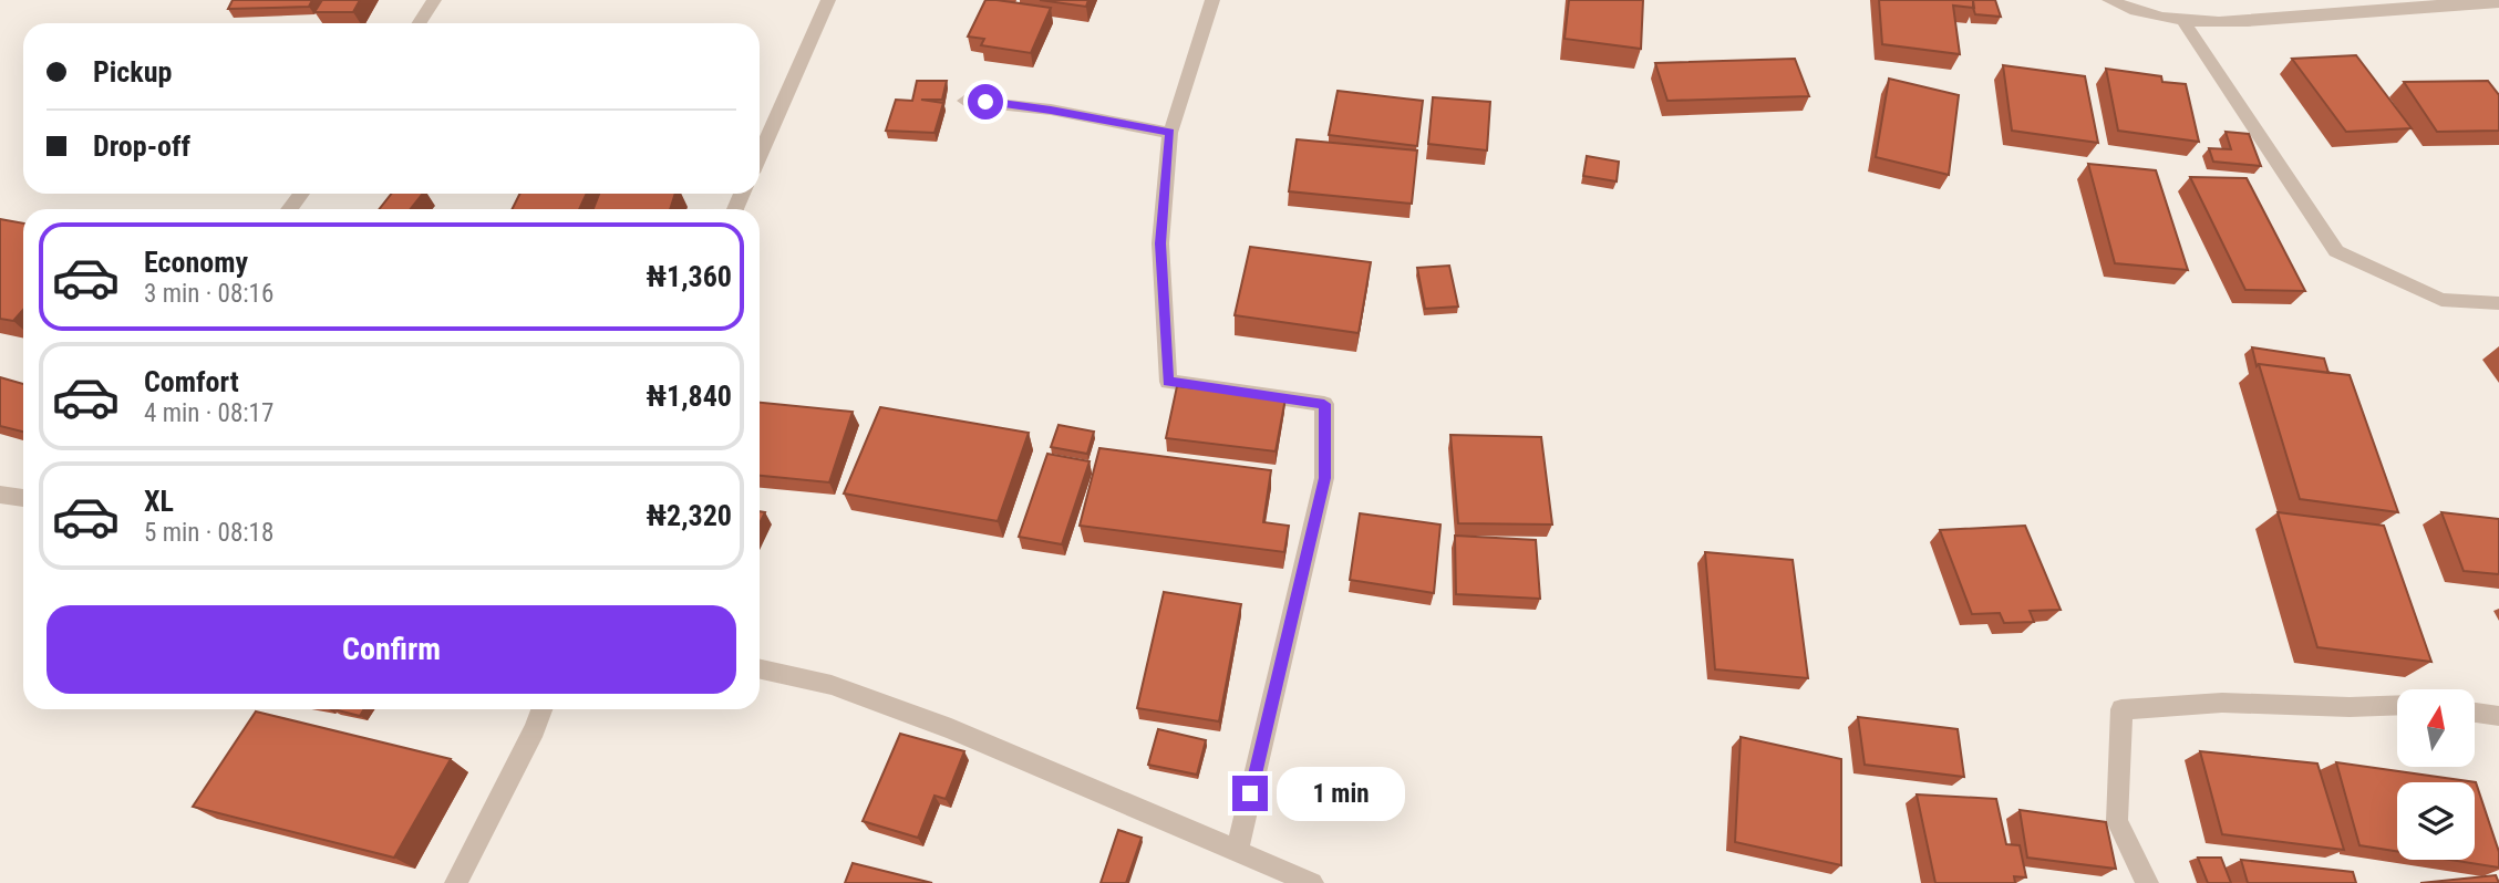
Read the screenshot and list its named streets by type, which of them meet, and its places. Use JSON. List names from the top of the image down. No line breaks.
{"north":"top","page":{"banner":["Pickup","Drop-off"],"list":[{"name":"Economy","note":"3 min · 08:16","value":"₦1,360"},{"name":"Comfort","note":"4 min · 08:17","value":"₦1,840"},{"name":"XL","note":"5 min · 08:18","value":"₦2,320"}],"buttons":"Confirm","bubble":"1 min"}}
